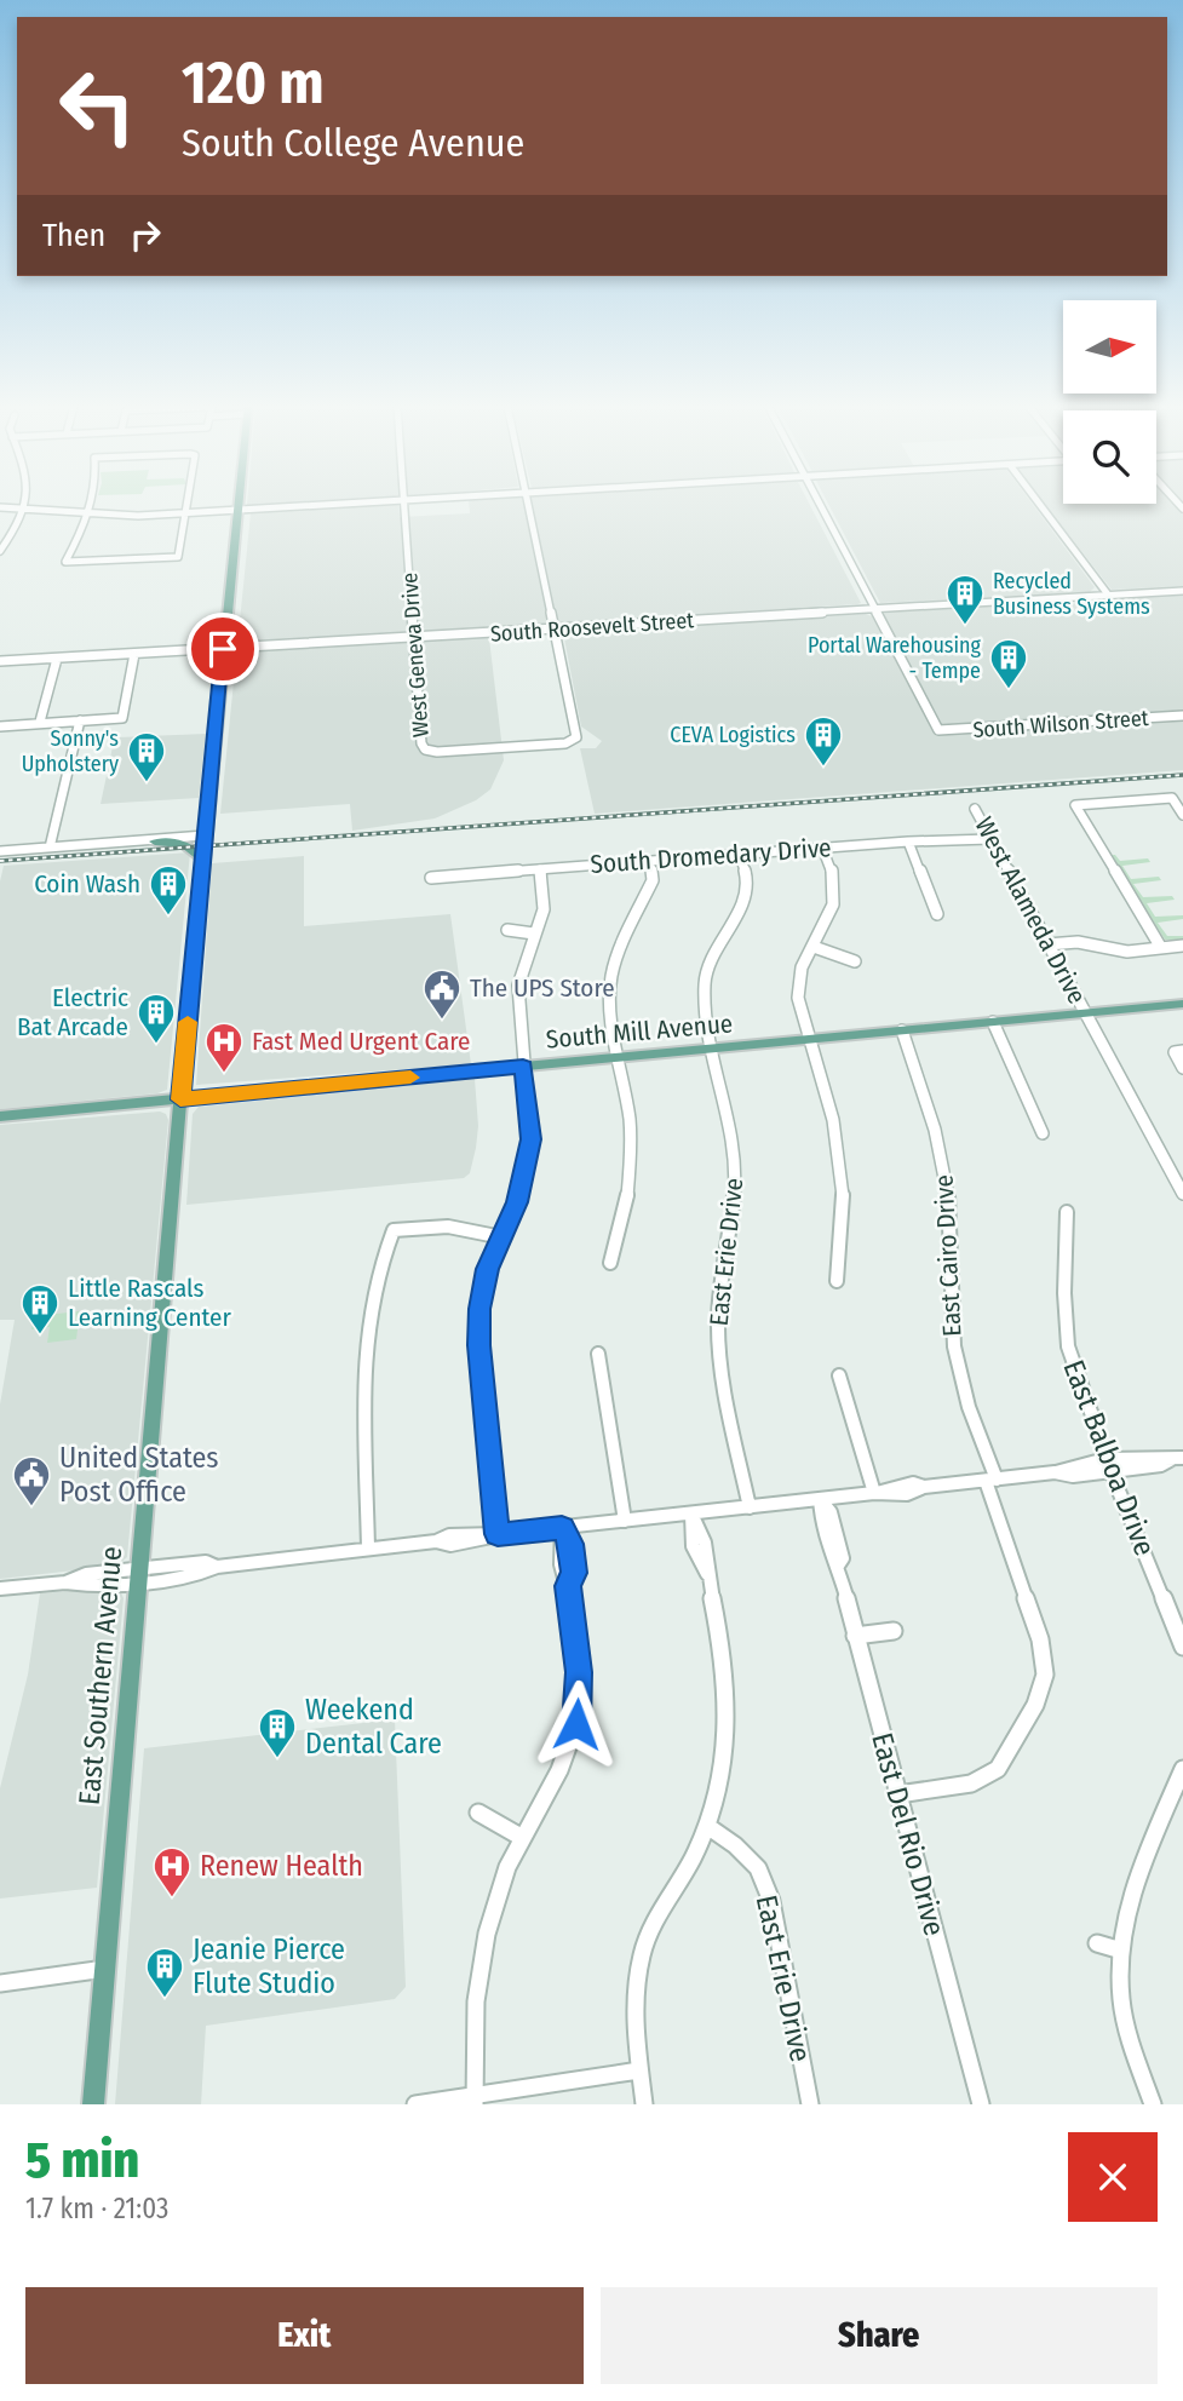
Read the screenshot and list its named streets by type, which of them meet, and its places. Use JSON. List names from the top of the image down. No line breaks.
{"streets":{"main road":["South Mill Avenue","East Southern Avenue"],"street":["South Roosevelt Street","West Geneva Drive","South Wilson Street","South Dromedary Drive","West Alameda Drive","East Erie Drive","East Cairo Drive","East Balboa Drive","East Del Rio Drive"]},"crossings":[["South Roosevelt Street","West Geneva Drive"],["South Roosevelt Street","South Wilson Street"],["South Roosevelt Street","East Southern Avenue"],["South Dromedary Drive","West Alameda Drive"],["South Dromedary Drive","East Erie Drive"],["West Alameda Drive","South Mill Avenue"],["South Mill Avenue","East Erie Drive"],["South Mill Avenue","East Cairo Drive"],["South Mill Avenue","East Southern Avenue"],["East Cairo Drive","East Del Rio Drive"]],"places":{"building":["Recycled Business Systems","Portal Warehousing - Tempe","CEVA Logistics","Sonny's Upholstery","Coin Wash","Electric Bat Arcade","Little Rascals Learning Center","Weekend Dental Care","Jeanie Pierce Flute Studio"],"public building":["The UPS Store","United States Post Office"],"hospital":["Fast Med Urgent Care","Renew Health"]},"north":"right","page":{"turn":["120 m","South College Avenue"],"then":"Then","heading":["5 min","1.7 km · 21:03"],"buttons":["Exit","Share"]}}
